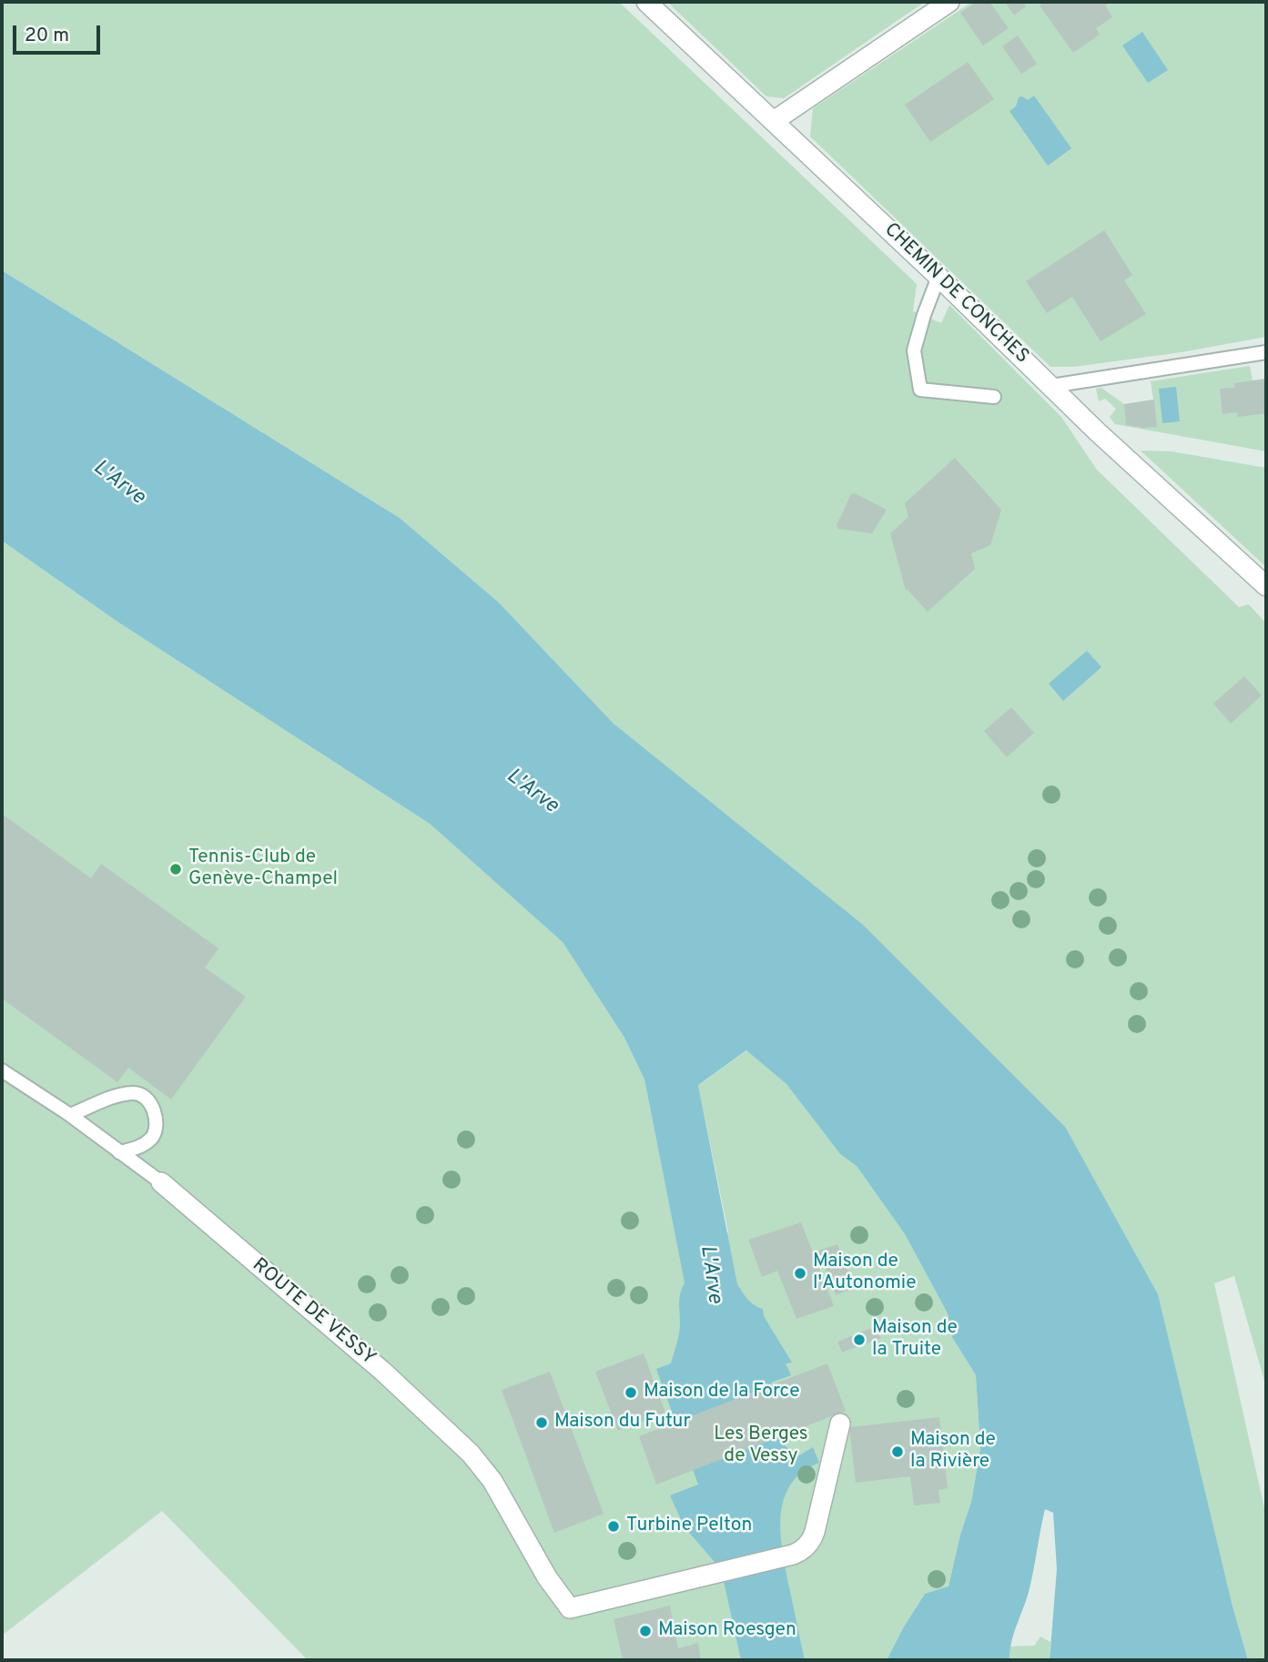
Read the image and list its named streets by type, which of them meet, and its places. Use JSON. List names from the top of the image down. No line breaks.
{"streets":{"street":["CHEMIN DE CONCHES","ROUTE DE VESSY"]},"water":["L'Arve"],"parks":["Les Berges de Vessy"],"places":["Tennis-Club de Genève-Champel","Maison de l'Autonomie","Maison de la Truite","Maison de la Force","Maison du Futur","Maison de la Rivière","Turbine Pelton","Maison Roesgen"],"scale_bar":"20 m"}
